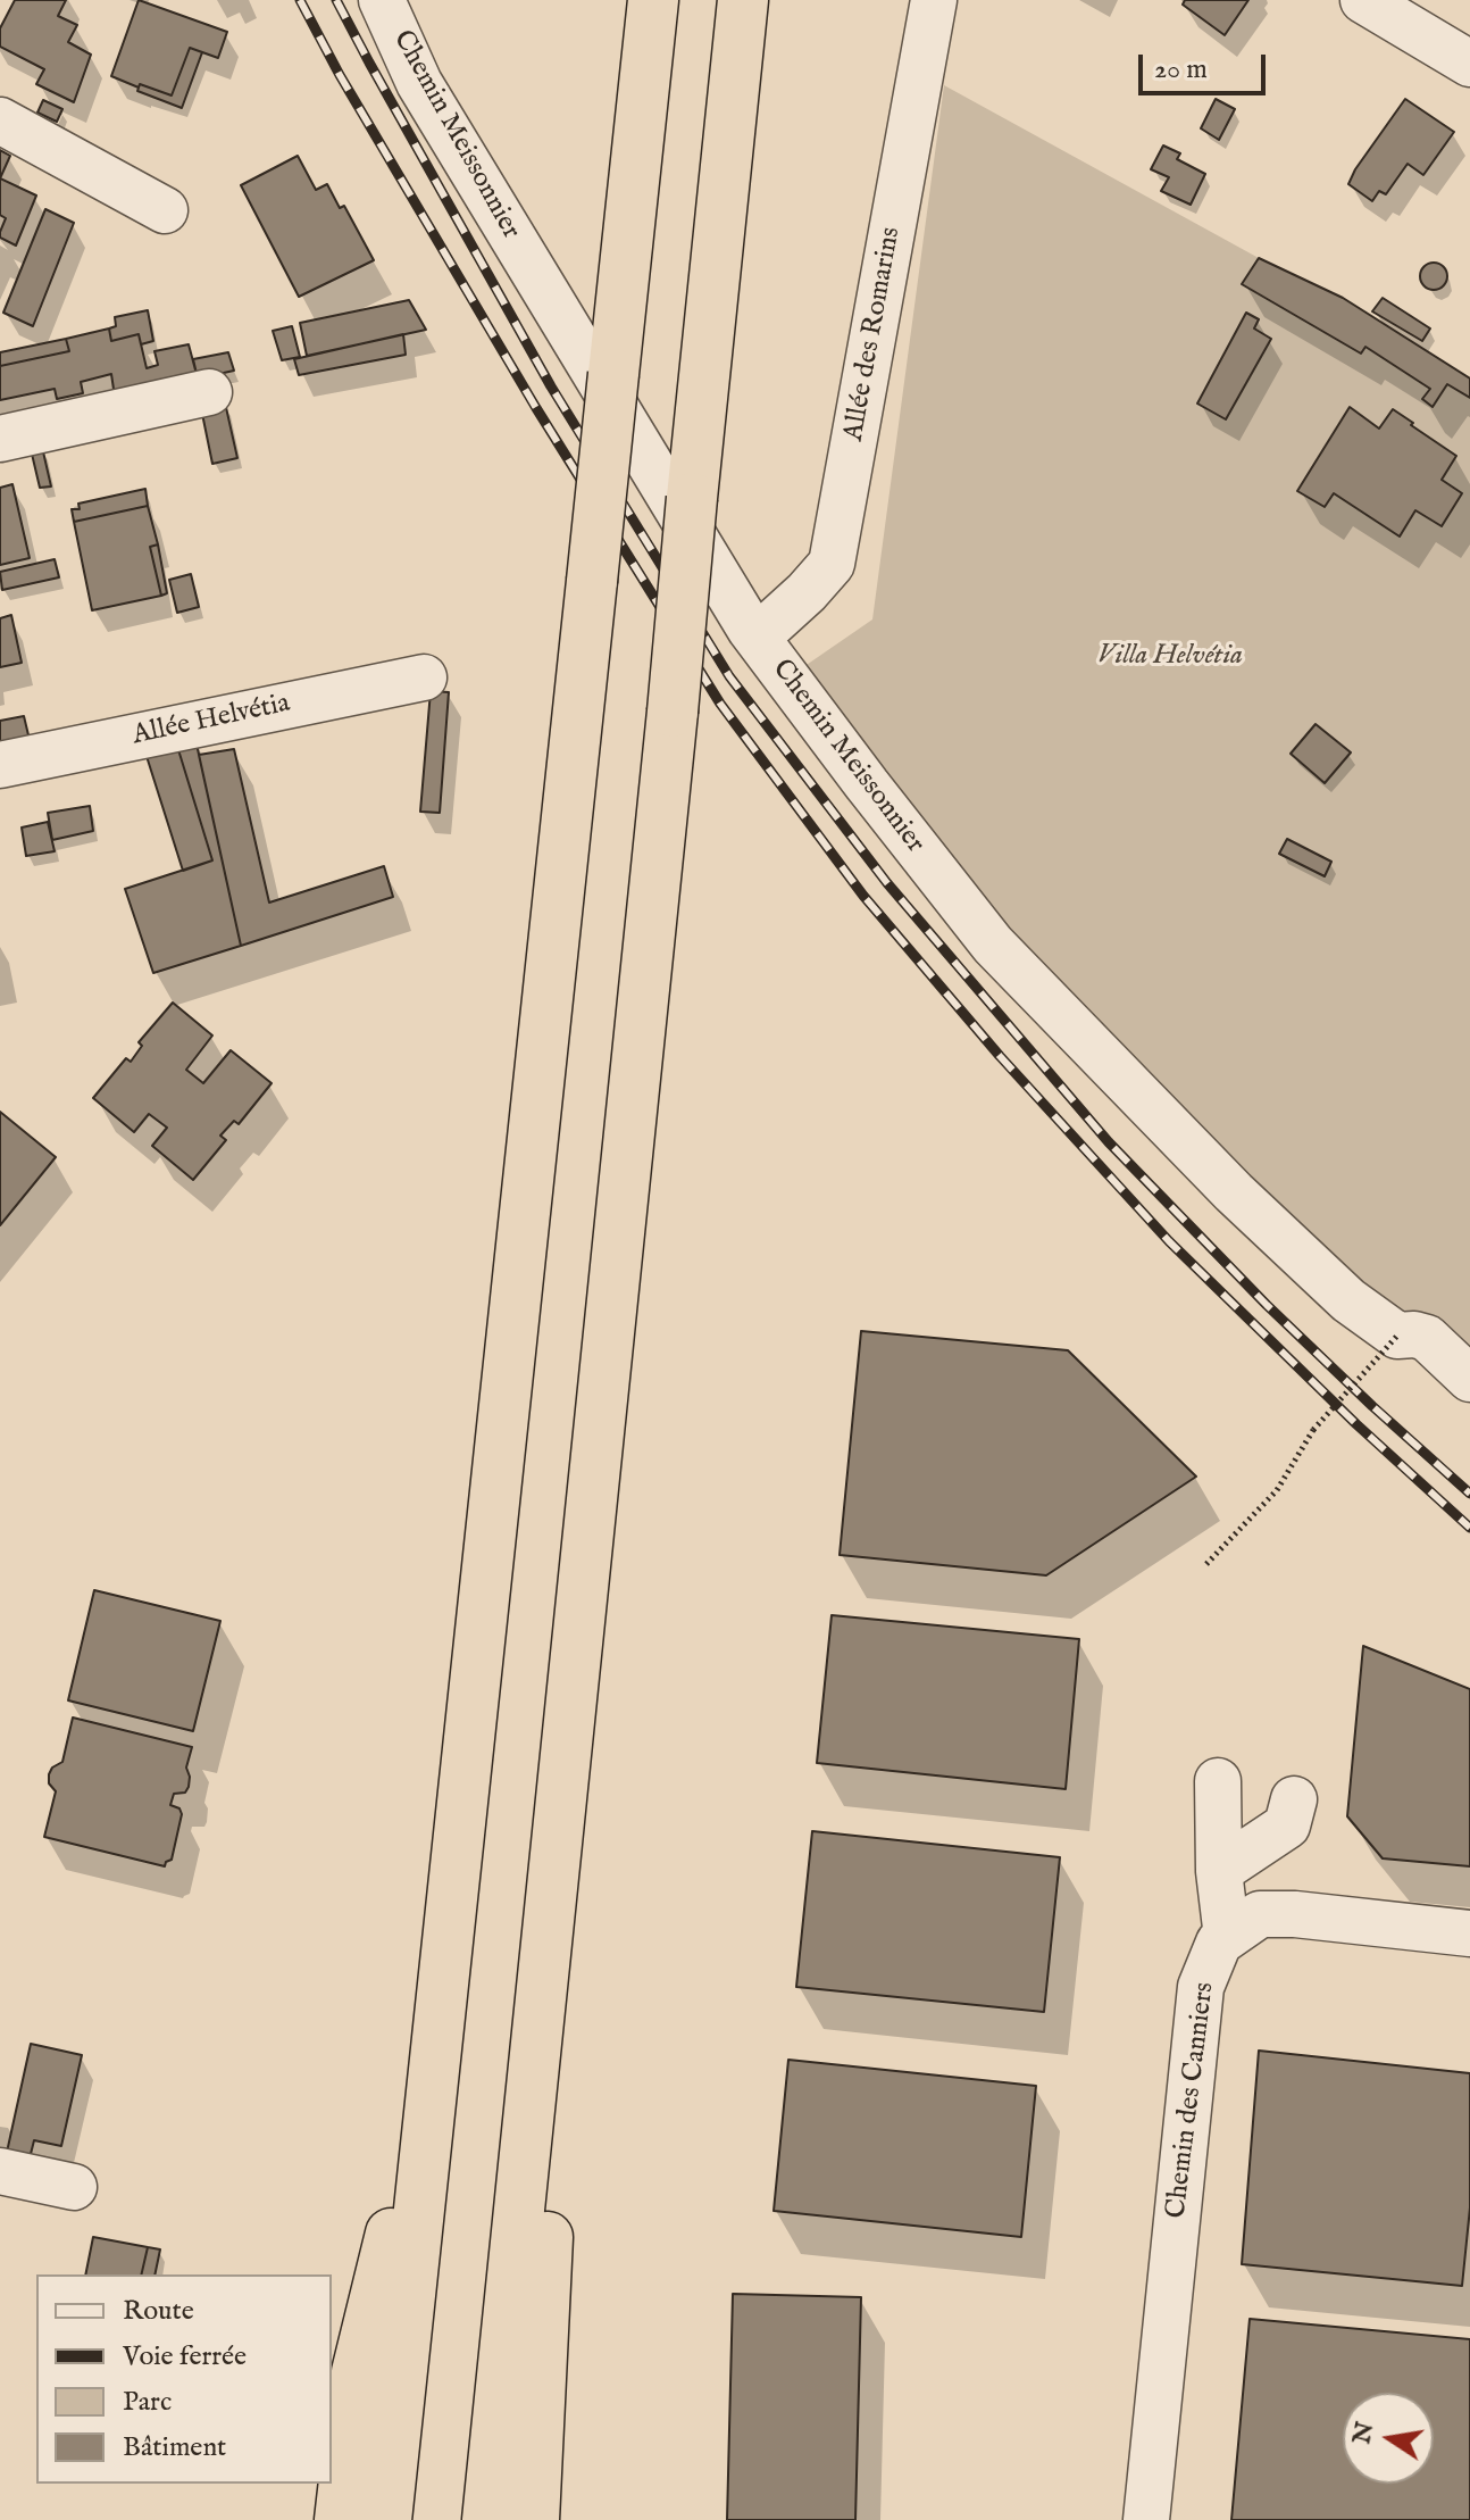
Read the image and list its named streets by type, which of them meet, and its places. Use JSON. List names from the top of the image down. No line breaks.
{"streets":{"street":["Chemin Meissonnier","Allée des Romarins","Allée Helvétia","Chemin des Canniers"]},"crossings":[["Chemin Meissonnier","Allée des Romarins"]],"parks":["Villa Helvétia"],"legend":["Route","Voie ferrée","Parc","Bâtiment"],"scale_bar":"20 m","north":"left"}
